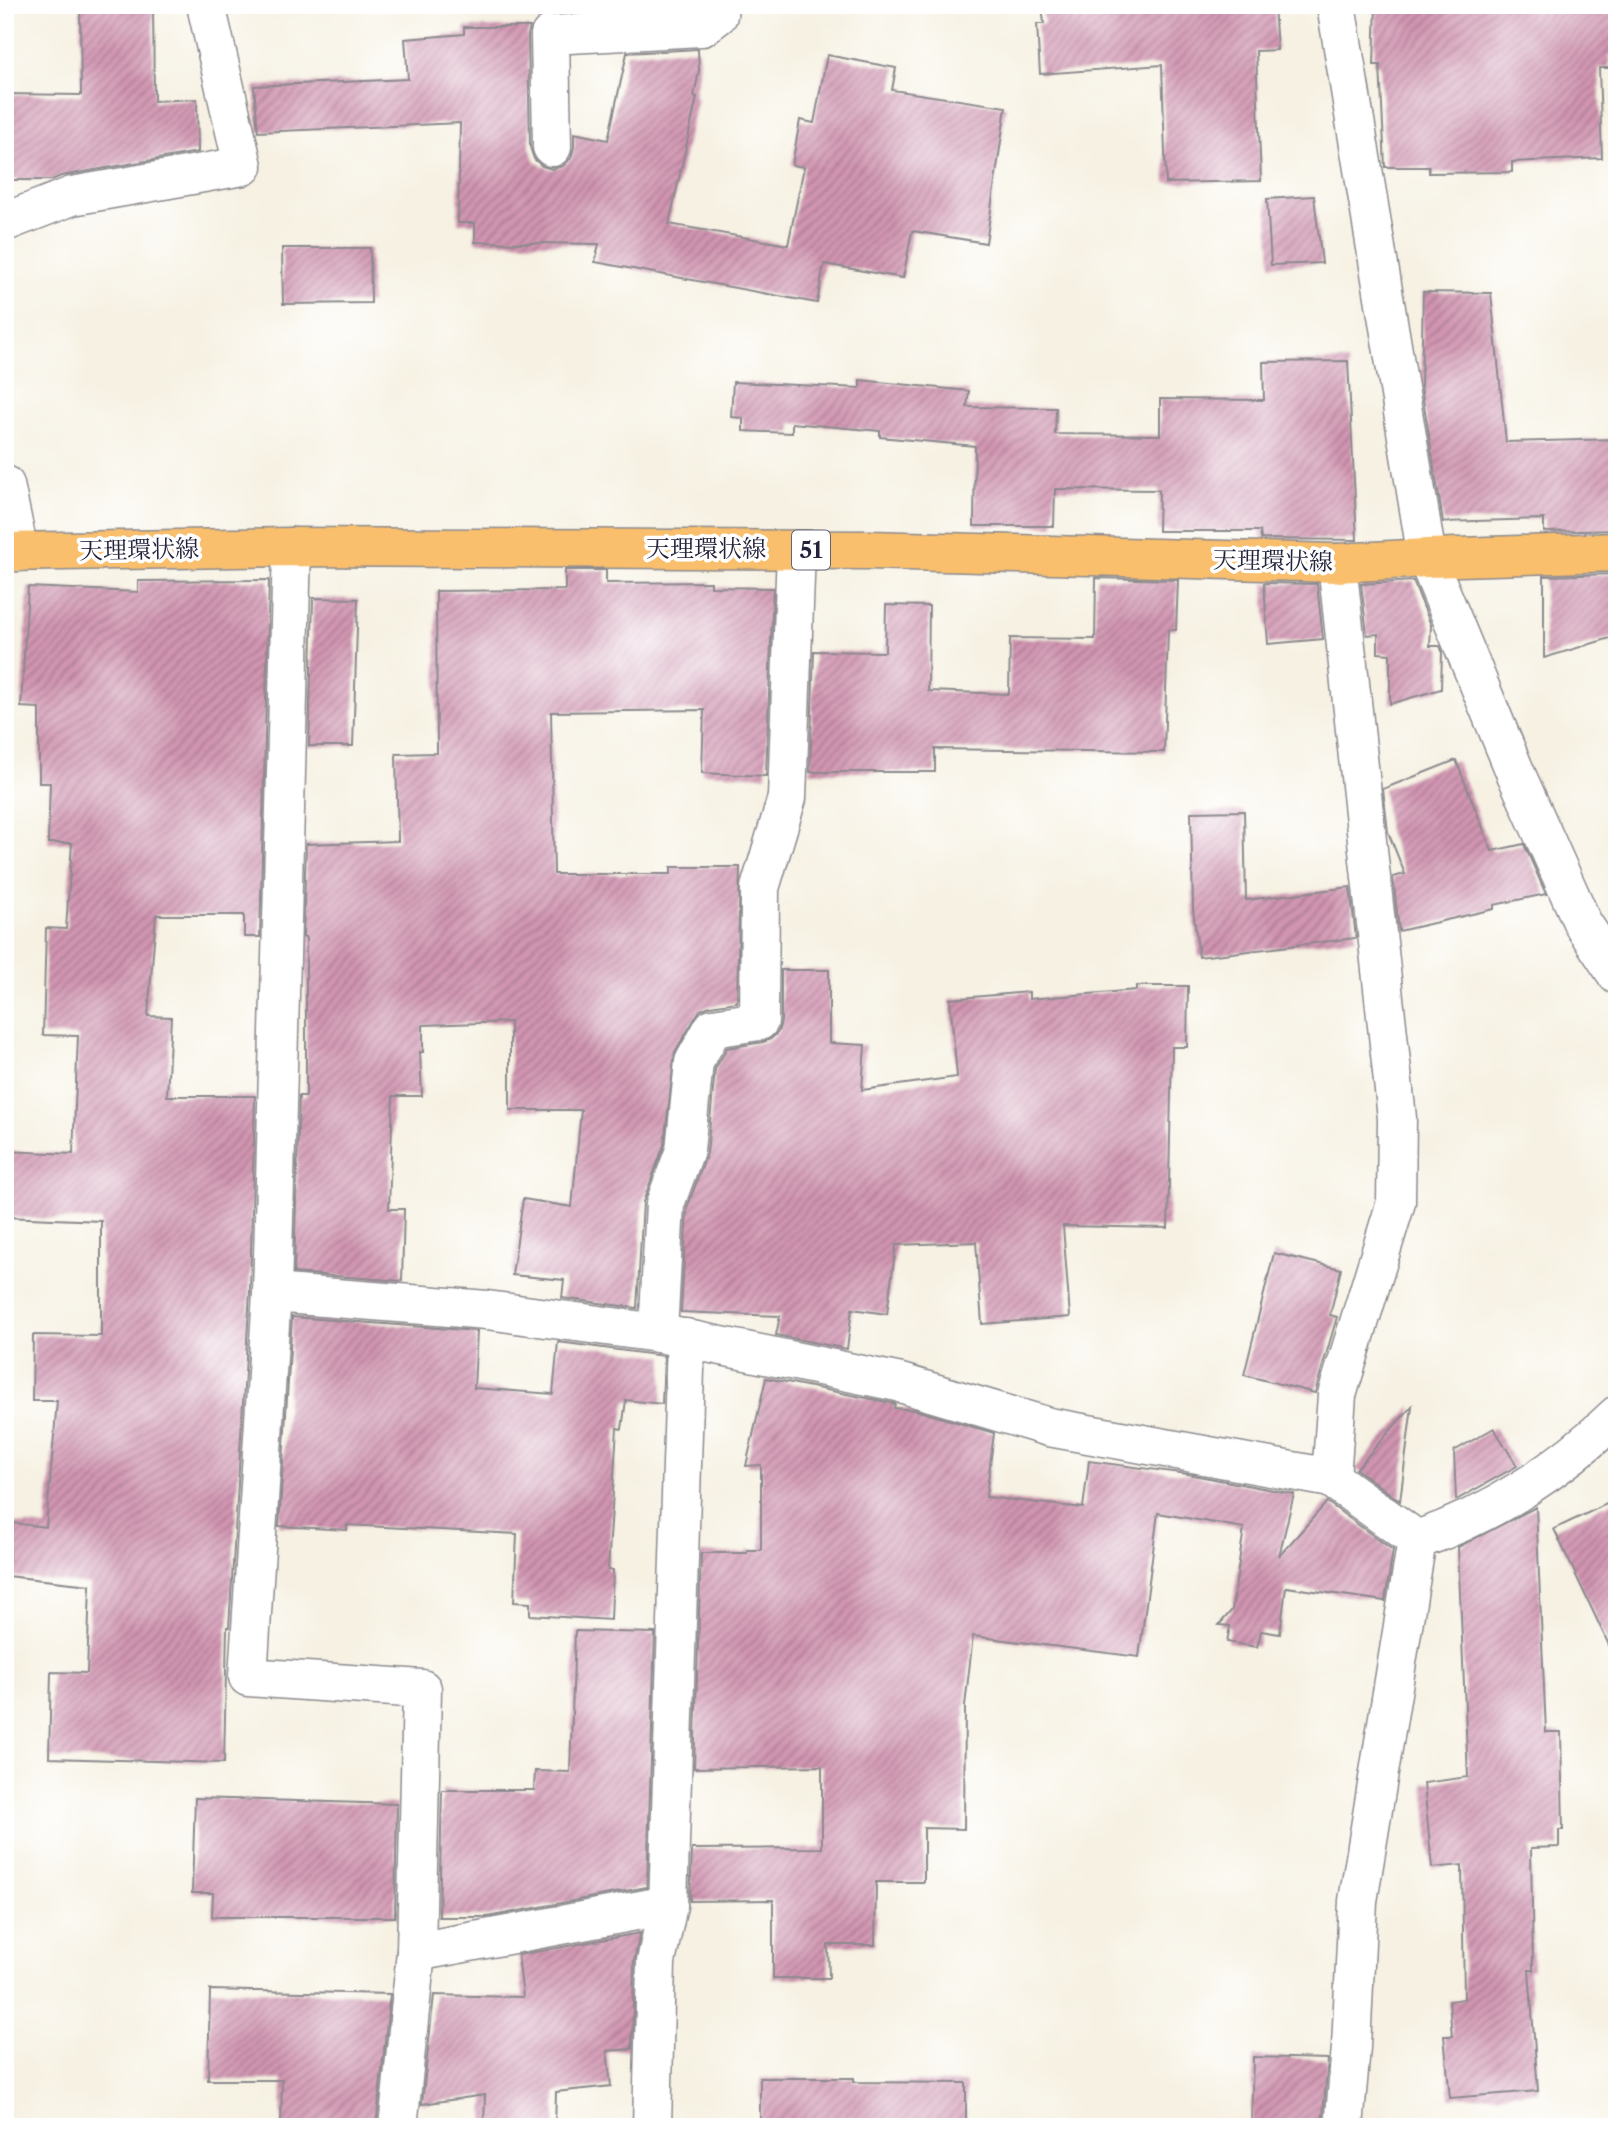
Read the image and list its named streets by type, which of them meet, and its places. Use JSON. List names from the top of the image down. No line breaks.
{"streets":{"main road":["天理環状線","51"]}}
